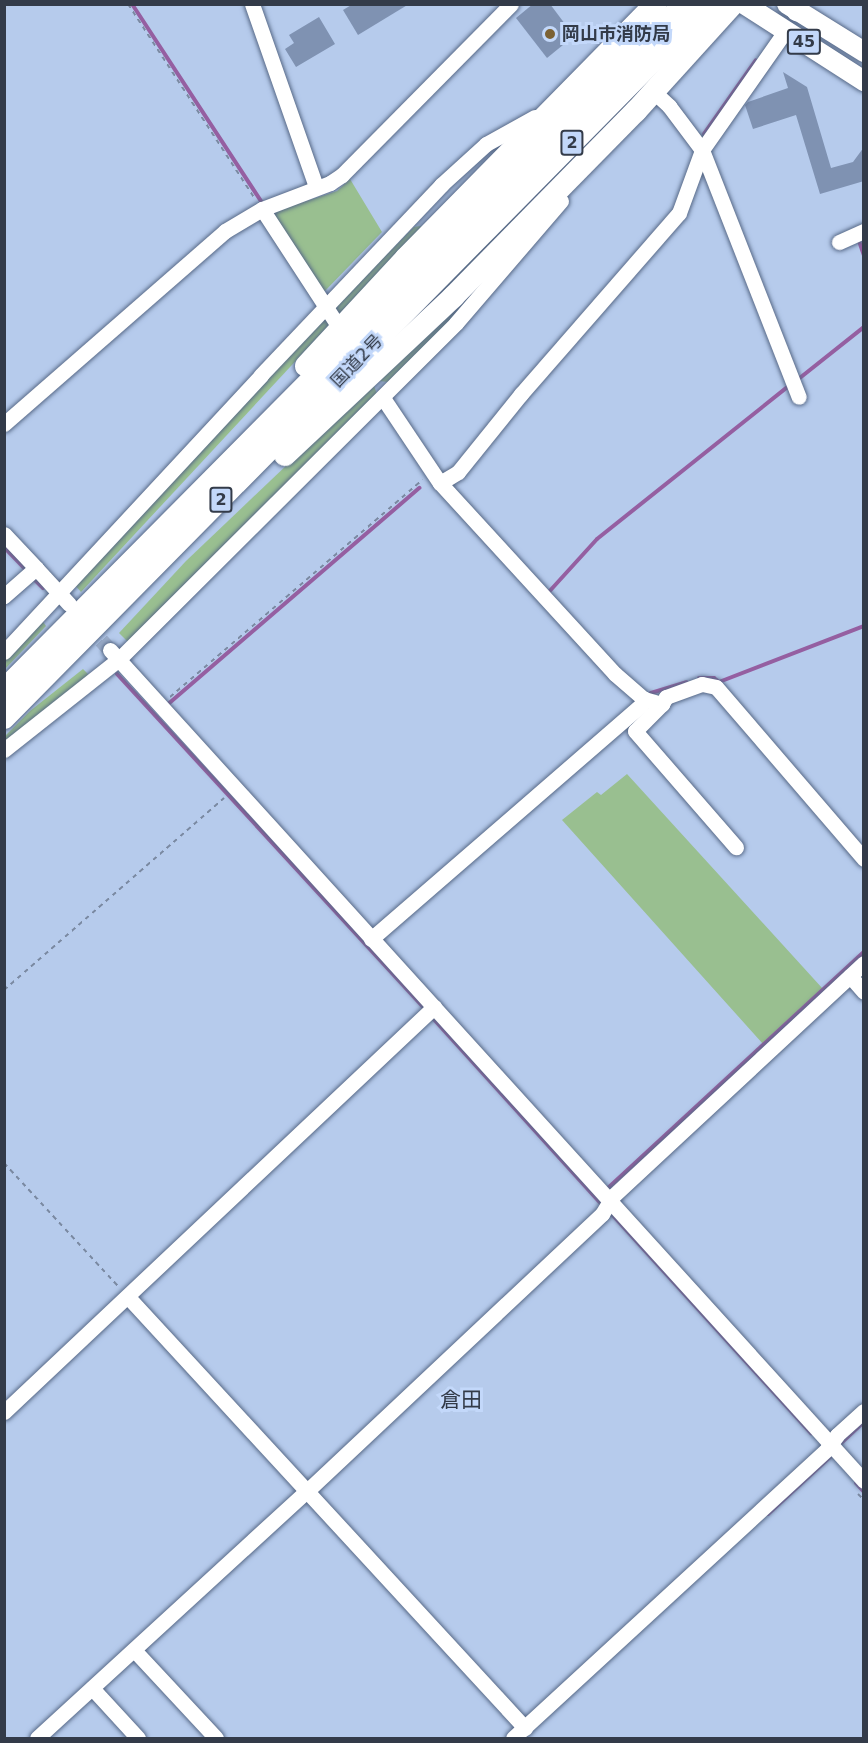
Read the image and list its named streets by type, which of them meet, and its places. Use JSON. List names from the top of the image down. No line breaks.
{"streets":{"highway":["2","国道2号"],"main road":["45"]},"districts":["倉田"],"places":["岡山市消防局"]}
